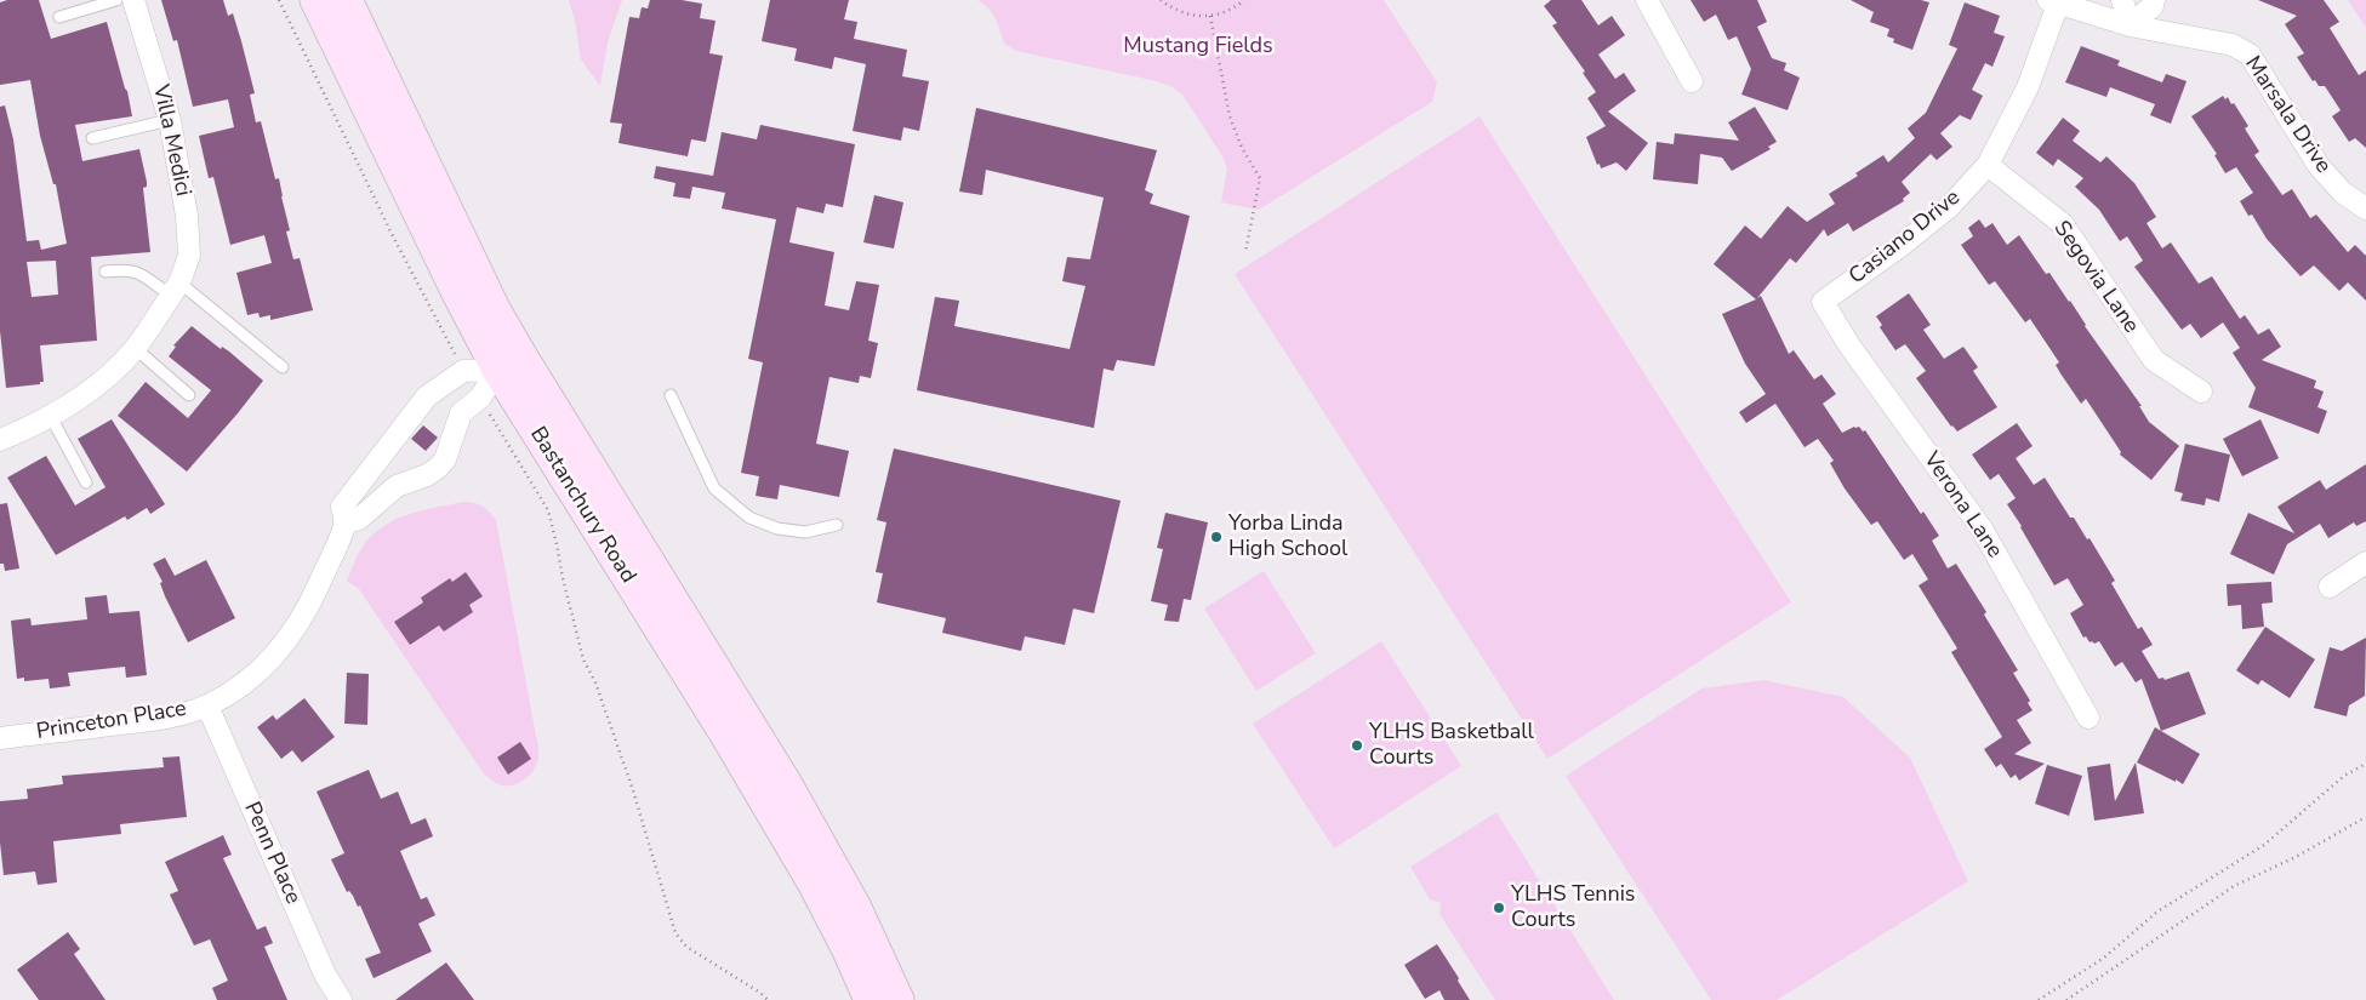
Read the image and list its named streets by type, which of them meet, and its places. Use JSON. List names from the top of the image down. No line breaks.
{"streets":{"main road":["Bastanchury Road"],"street":["Marsala Drive","Villa Medici","Casiano Drive","Segovia Lane","Verona Lane","Princeton Place","Penn Place"]},"crossings":[["Marsala Drive","Casiano Drive"],["Casiano Drive","Segovia Lane"],["Casiano Drive","Verona Lane"],["Princeton Place","Penn Place"]],"parks":["Mustang Fields"],"places":["Yorba Linda High School","YLHS Basketball Courts","YLHS Tennis Courts"]}
